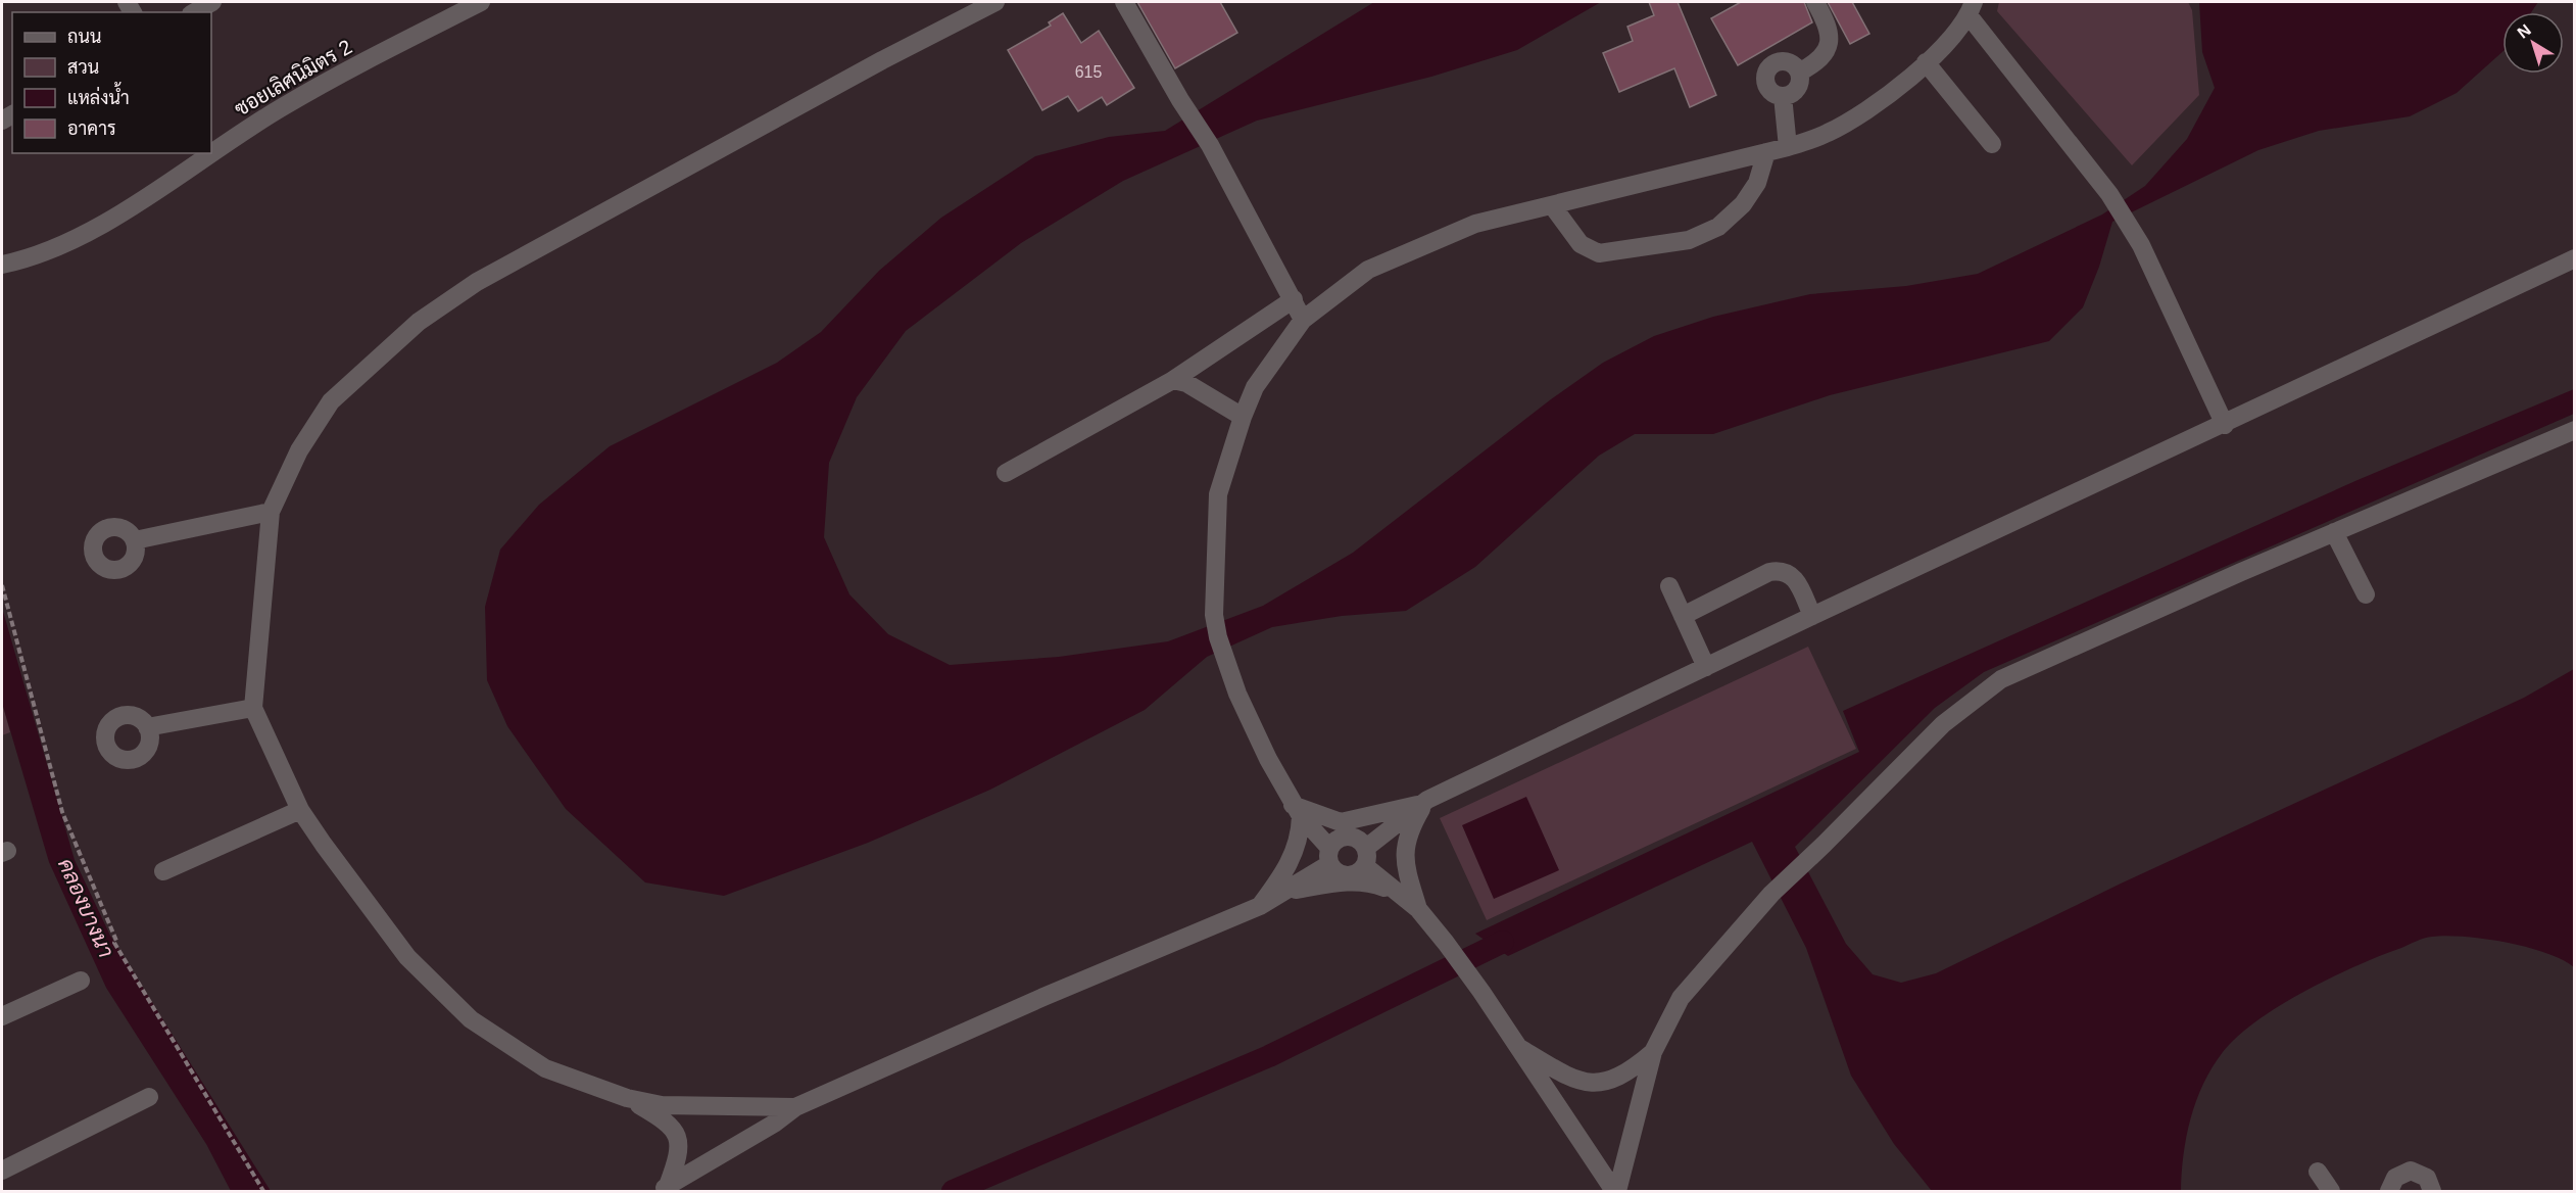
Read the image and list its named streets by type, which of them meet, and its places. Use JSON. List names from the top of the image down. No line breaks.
{"streets":{"street":["ซอยเลิศนิมิตร 2"]},"water":["คลองบางนา"],"house_numbers":["615"],"legend":["ถนน","สวน","แหล่งน้ำ","อาคาร"],"north":"top left"}
